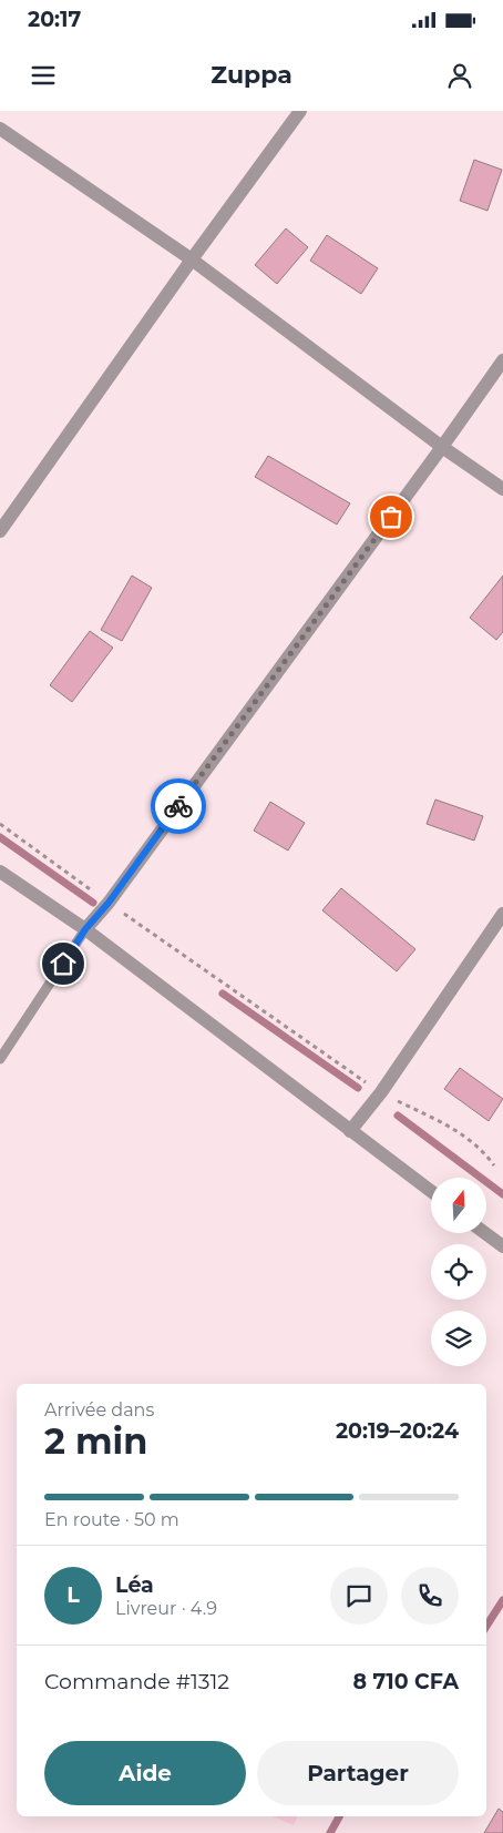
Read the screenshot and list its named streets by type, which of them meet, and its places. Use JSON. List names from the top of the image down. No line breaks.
{"north":"top","page":{"status":"20:17","header":"Zuppa","heading":["2 min","Arrivée dans","20:19–20:24"],"panel":["Léa","Livreur · 4.9","Commande #1312","8 710 CFA"],"bar":"En route · 50 m","round":"L","buttons":["Aide","Partager"]}}
